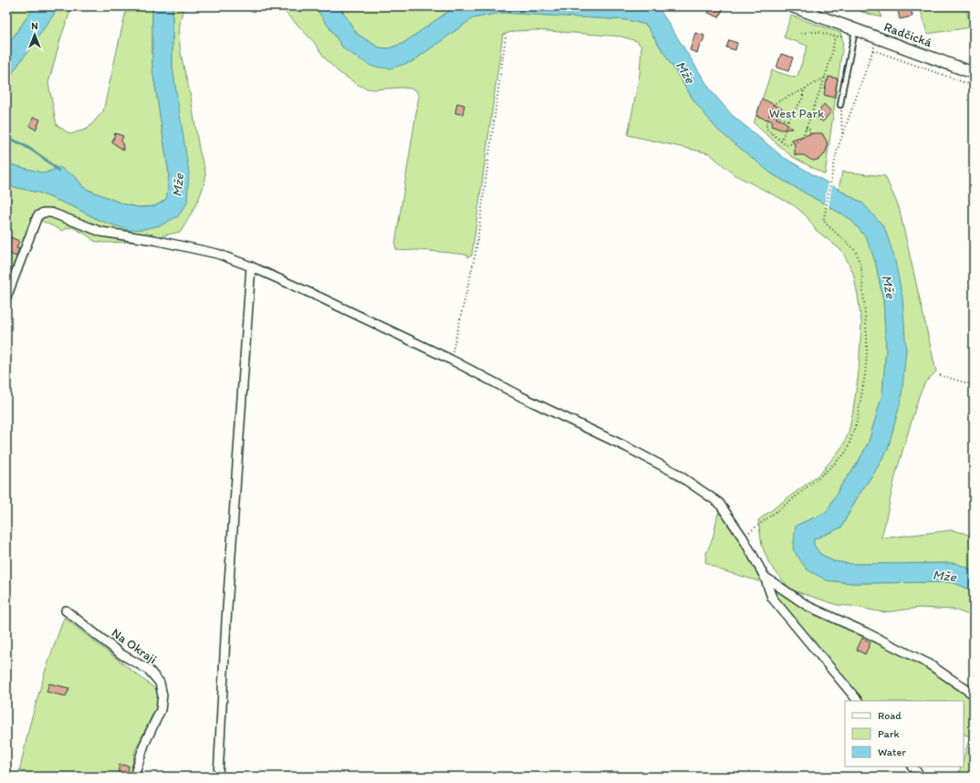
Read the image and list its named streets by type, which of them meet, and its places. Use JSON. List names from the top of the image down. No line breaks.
{"streets":{"street":["Radčická","Na Okraji"]},"water":["Mže"],"parks":["West Park"],"legend":["Road","Park","Water"],"north":"top"}
